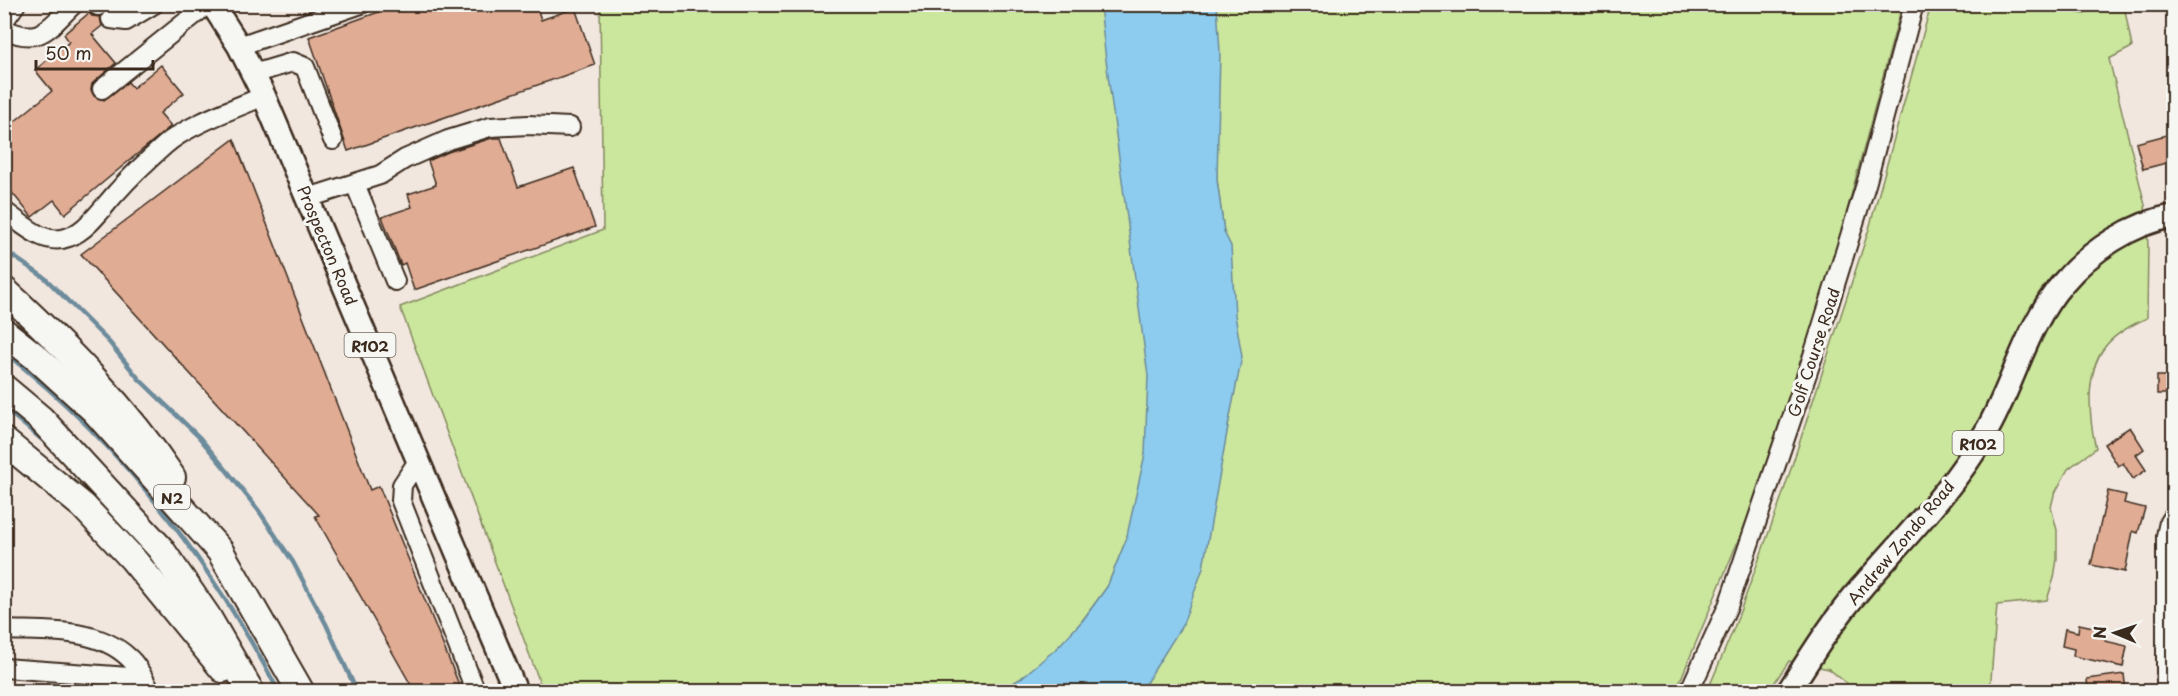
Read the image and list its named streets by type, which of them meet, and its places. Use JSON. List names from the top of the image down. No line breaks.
{"streets":{"highway":["N2"],"main road":["Prospecton Road","R102","Andrew Zondo Road"],"street":["Golf Course Road"]},"scale_bar":"50 m","north":"left"}
